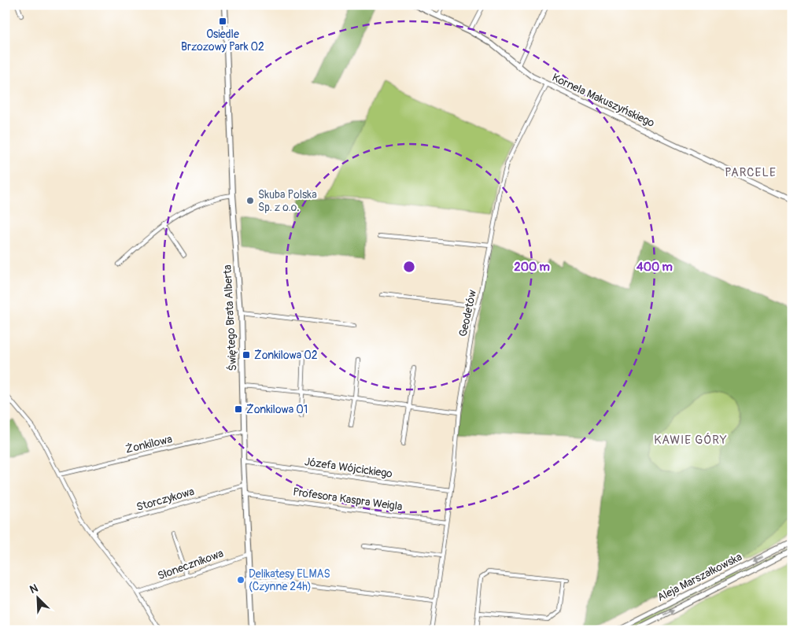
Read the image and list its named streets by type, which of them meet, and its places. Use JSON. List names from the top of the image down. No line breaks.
{"streets":{"street":["Kornela Makuszyńskiego","Geodetów","Świętego Brata Alberta","Żonkilowa","Józefa Wójcickiego","Storczykowa","Profesora Kaspra Weigla","Słonecznikowa","Aleja Marszałkowska"]},"crossings":[["Kornela Makuszyńskiego","Geodetów"],["Geodetów","Józefa Wójcickiego"],["Geodetów","Profesora Kaspra Weigla"],["Świętego Brata Alberta","Żonkilowa"],["Świętego Brata Alberta","Józefa Wójcickiego"],["Świętego Brata Alberta","Storczykowa"],["Świętego Brata Alberta","Profesora Kaspra Weigla"],["Świętego Brata Alberta","Słonecznikowa"]],"districts":["PARCELE","KAWIE GÓRY"],"places":{"transit":["Osiedle Brzozowy Park 02","Żonkilowa 02","Żonkilowa 01"],"other":["Skuba Polska Sp. z o.o.","Delikatesy ELMAS (Czynne 24h)"]},"north":"top left","rings":["200 m","400 m"]}
